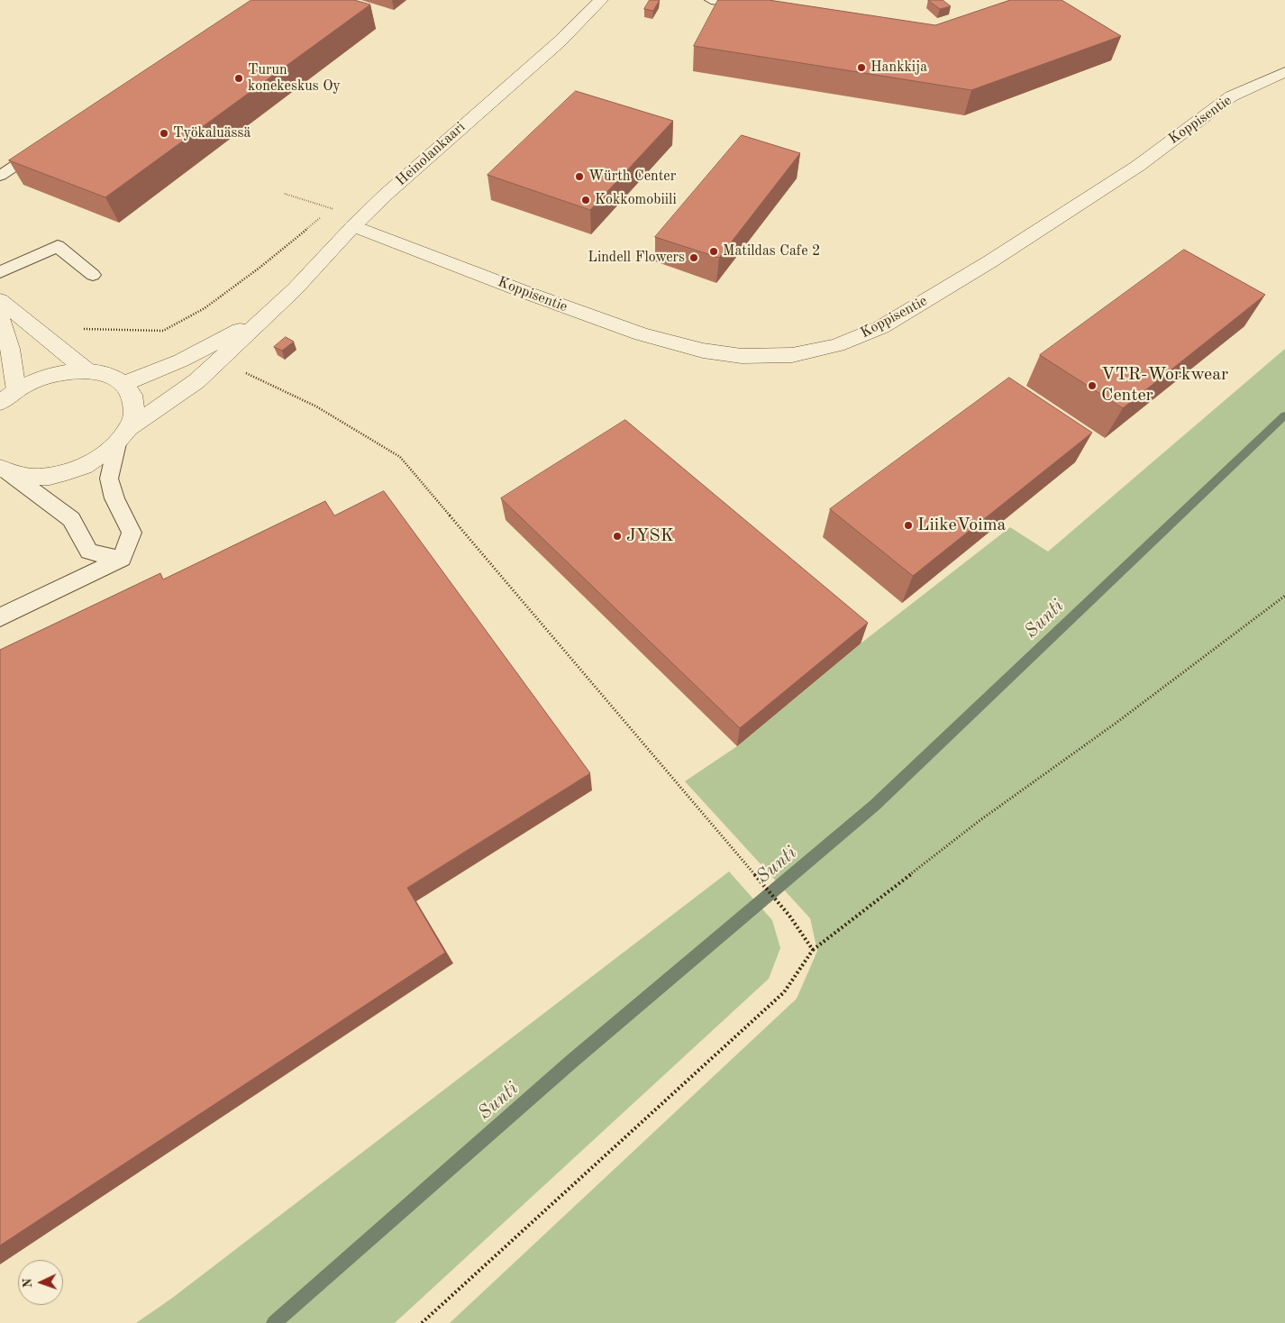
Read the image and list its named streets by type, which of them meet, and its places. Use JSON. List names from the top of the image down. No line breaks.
{"streets":{"street":["Koppisentie","Heinolankaari"]},"crossings":[["Koppisentie","Heinolankaari"]],"water":["Sunti"],"places":["Hankkija","Turun konekeskus Oy","Työkaluässä","Würth Center","Kokkomobiili","Matildas Cafe 2","Lindell Flowers","VTR-Workwear Center","LiikeVoima","JYSK"],"north":"left"}
